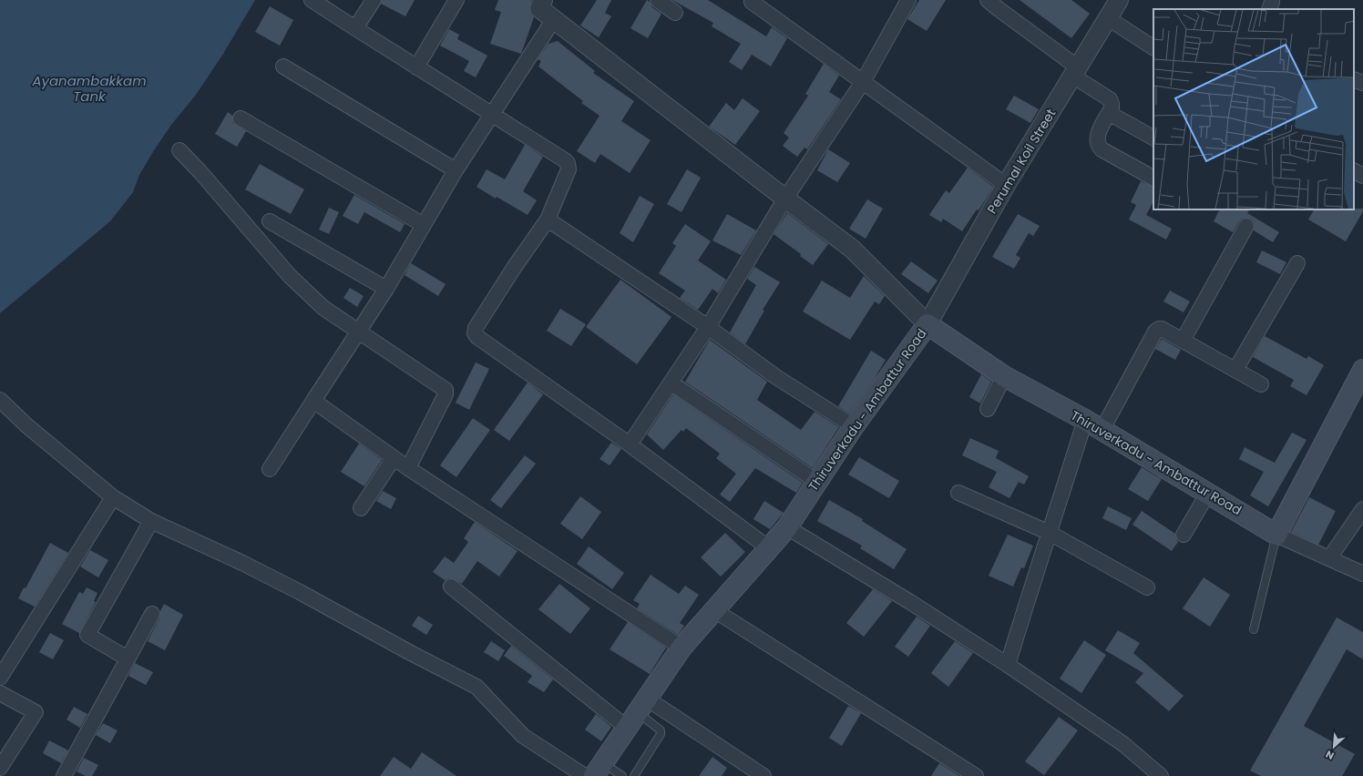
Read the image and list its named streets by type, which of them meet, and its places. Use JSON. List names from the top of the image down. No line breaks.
{"streets":{"main road":["Thiruverkadu - Ambattur Road"],"street":["Perumal Koil Street"]},"crossings":[["Perumal Koil Street","Thiruverkadu - Ambattur Road"]],"water":["Ayanambakkam Tank"],"north":"bottom left"}
